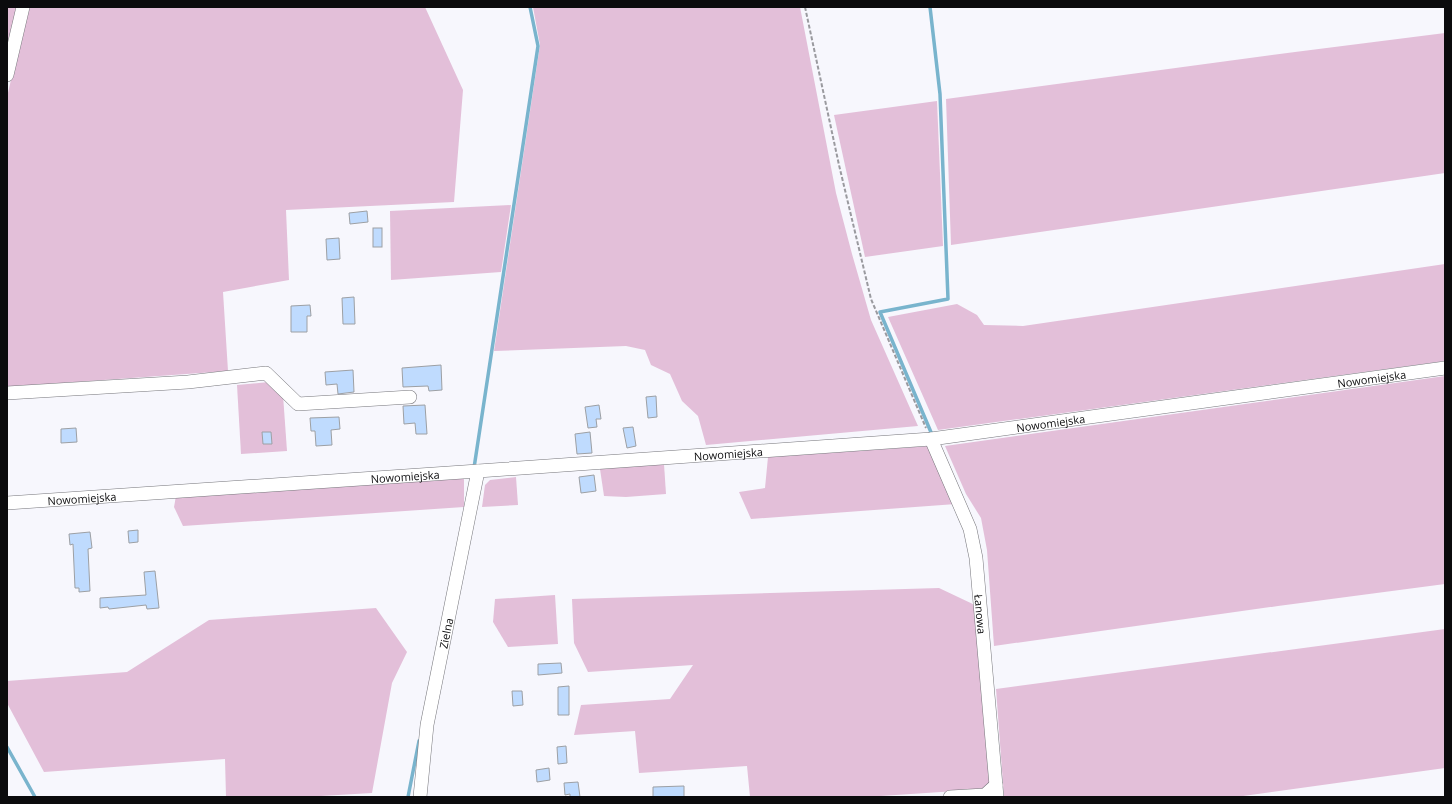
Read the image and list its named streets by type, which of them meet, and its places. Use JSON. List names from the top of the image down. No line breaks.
{"streets":{"street":["Nowomiejska","Łanowa","Zielna"]},"crossings":[["Nowomiejska","Łanowa"],["Nowomiejska","Zielna"]]}
